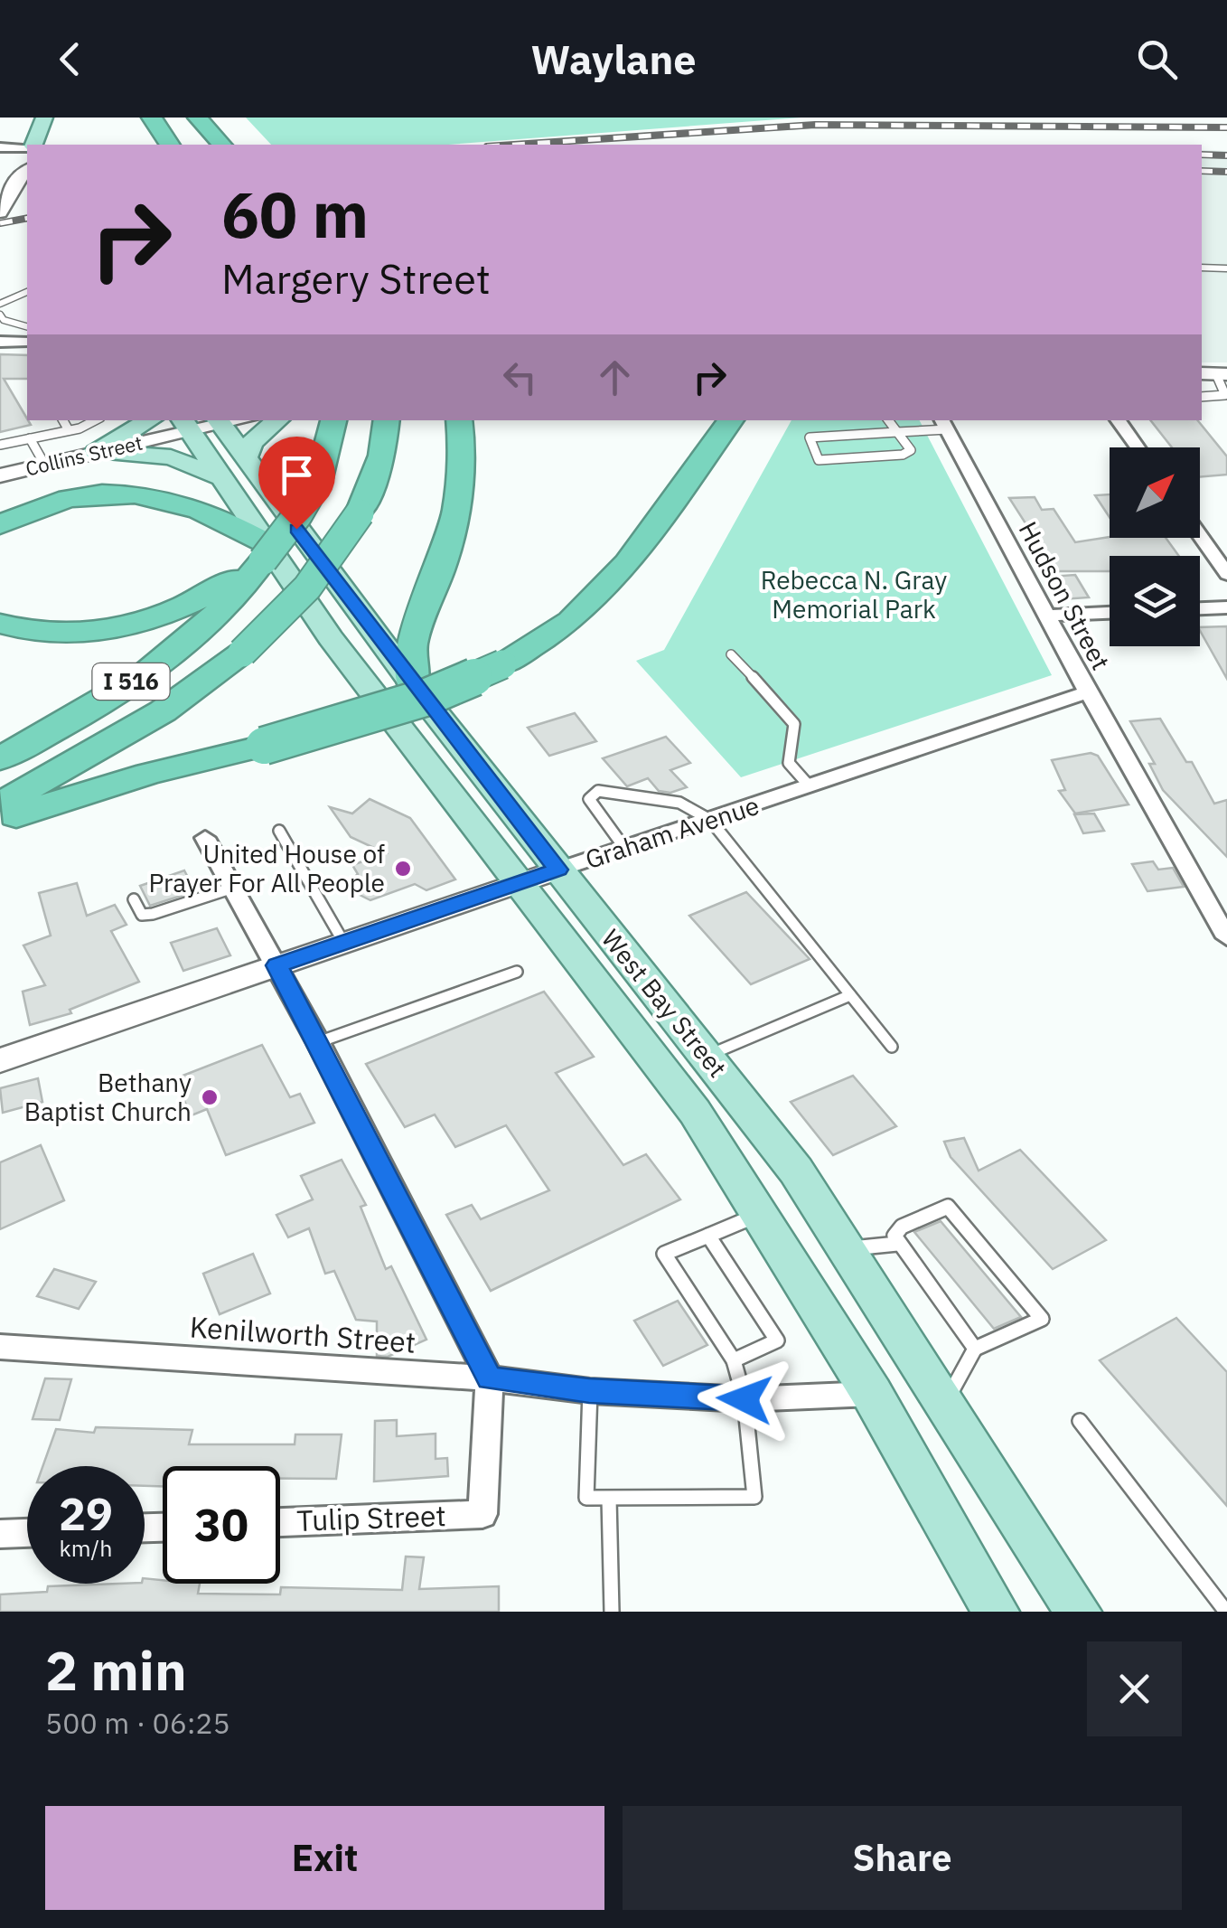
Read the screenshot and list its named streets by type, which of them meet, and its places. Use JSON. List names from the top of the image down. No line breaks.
{"streets":{"highway":["I 516"],"main road":["West Bay Street"],"street":["Collins Street","Hudson Street","Graham Avenue","Kenilworth Street","Tulip Street"]},"crossings":[["Collins Street","West Bay Street"],["Hudson Street","Graham Avenue"],["I 516","West Bay Street"],["Graham Avenue","West Bay Street"],["West Bay Street","Kenilworth Street"],["Kenilworth Street","Tulip Street"]],"parks":["Rebecca N. Gray Memorial Park"],"places":["United House of Prayer For All People","Bethany Baptist Church"],"north":"top right","page":{"header":"Waylane","turn":["60 m","Margery Street"],"speed":"29 km/h","limit":"30","heading":["2 min","500 m · 06:25"],"buttons":["Exit","Share"]}}
